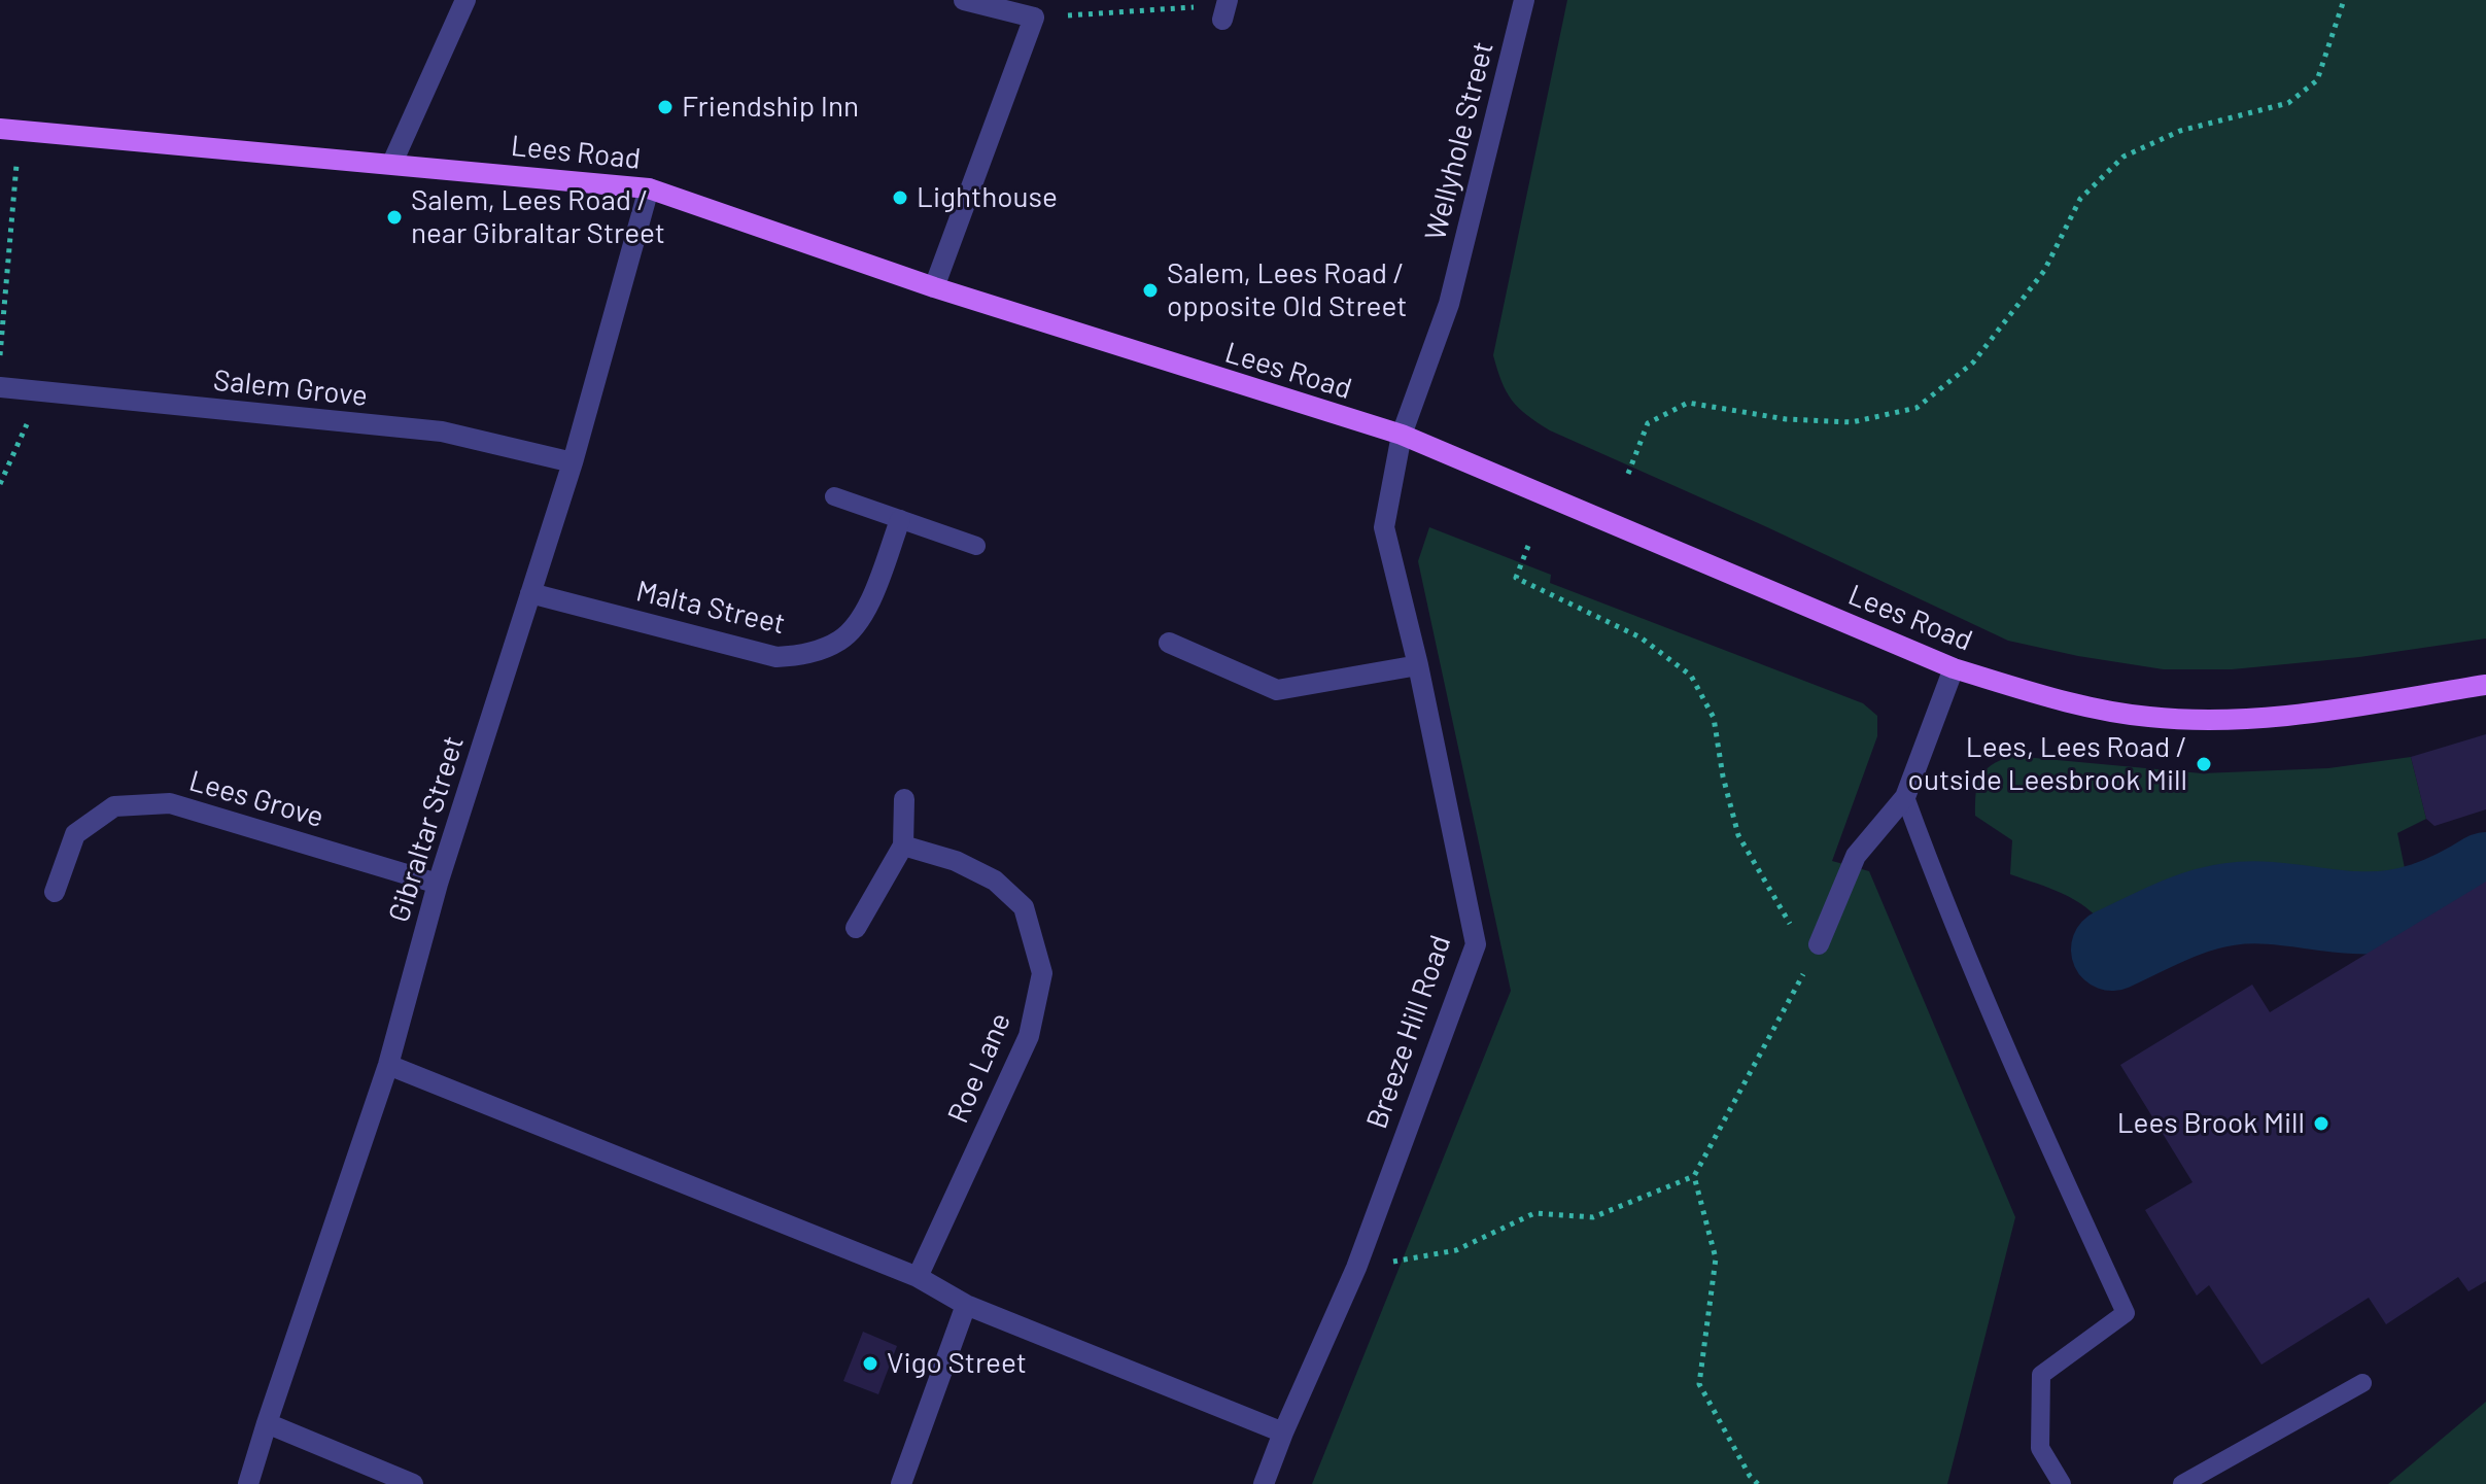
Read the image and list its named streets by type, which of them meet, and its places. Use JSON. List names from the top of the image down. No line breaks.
{"streets":{"main road":["Lees Road"],"street":["Wellyhole Street","Salem Grove","Malta Street","Lees Grove","Gibraltar Street","Breeze Hill Road","Roe Lane"]},"crossings":[["Wellyhole Street","Lees Road"],["Wellyhole Street","Breeze Hill Road"],["Lees Road","Gibraltar Street"],["Lees Road","Breeze Hill Road"],["Salem Grove","Gibraltar Street"],["Malta Street","Gibraltar Street"],["Lees Grove","Gibraltar Street"]],"places":["Friendship Inn","Lighthouse","Salem, Lees Road / near Gibraltar Street","Salem, Lees Road / opposite Old Street","Lees, Lees Road / outside Leesbrook Mill","Lees Brook Mill","Vigo Street"]}
